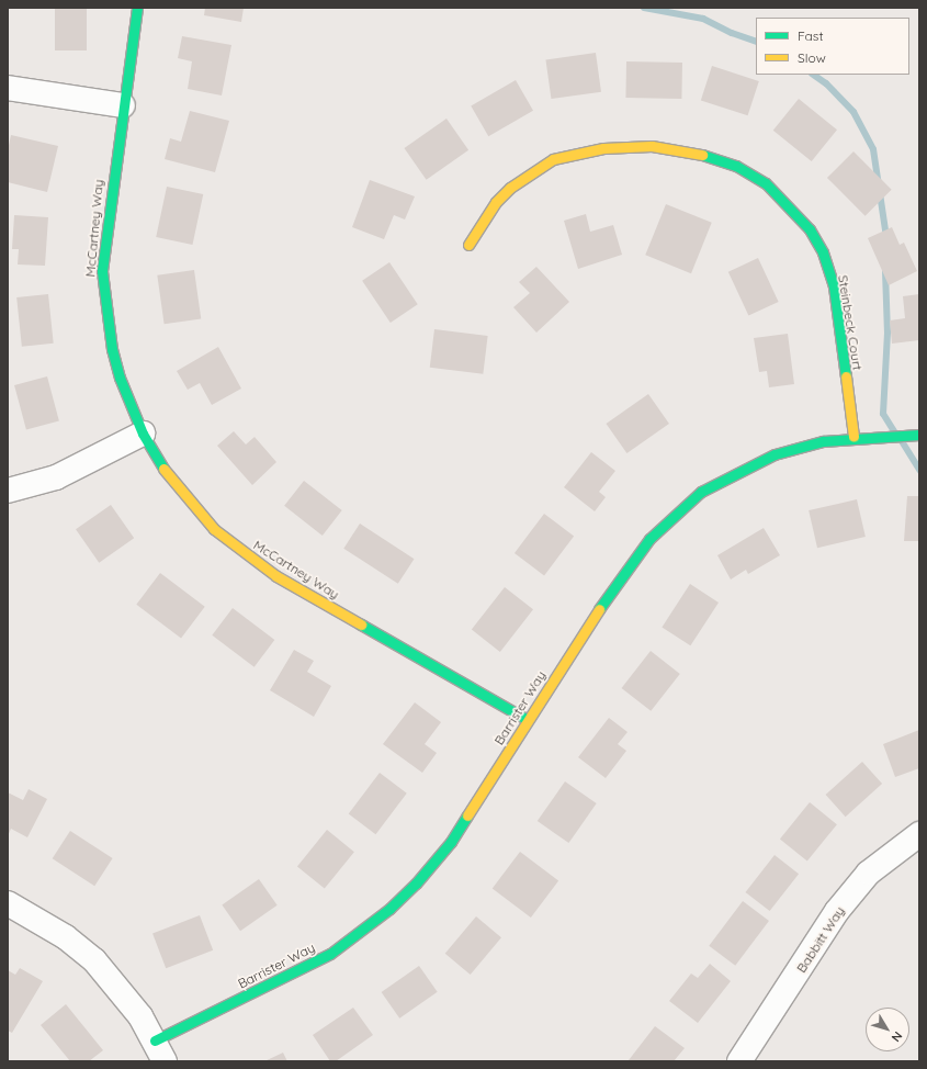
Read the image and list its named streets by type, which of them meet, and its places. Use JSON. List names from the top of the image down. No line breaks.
{"streets":{"street":["McCartney Way","Steinbeck Court","Barrister Way","Babbitt Way"]},"crossings":[["McCartney Way","Barrister Way"],["Steinbeck Court","Barrister Way"]],"legend":["Fast","Slow"],"north":"bottom right"}
